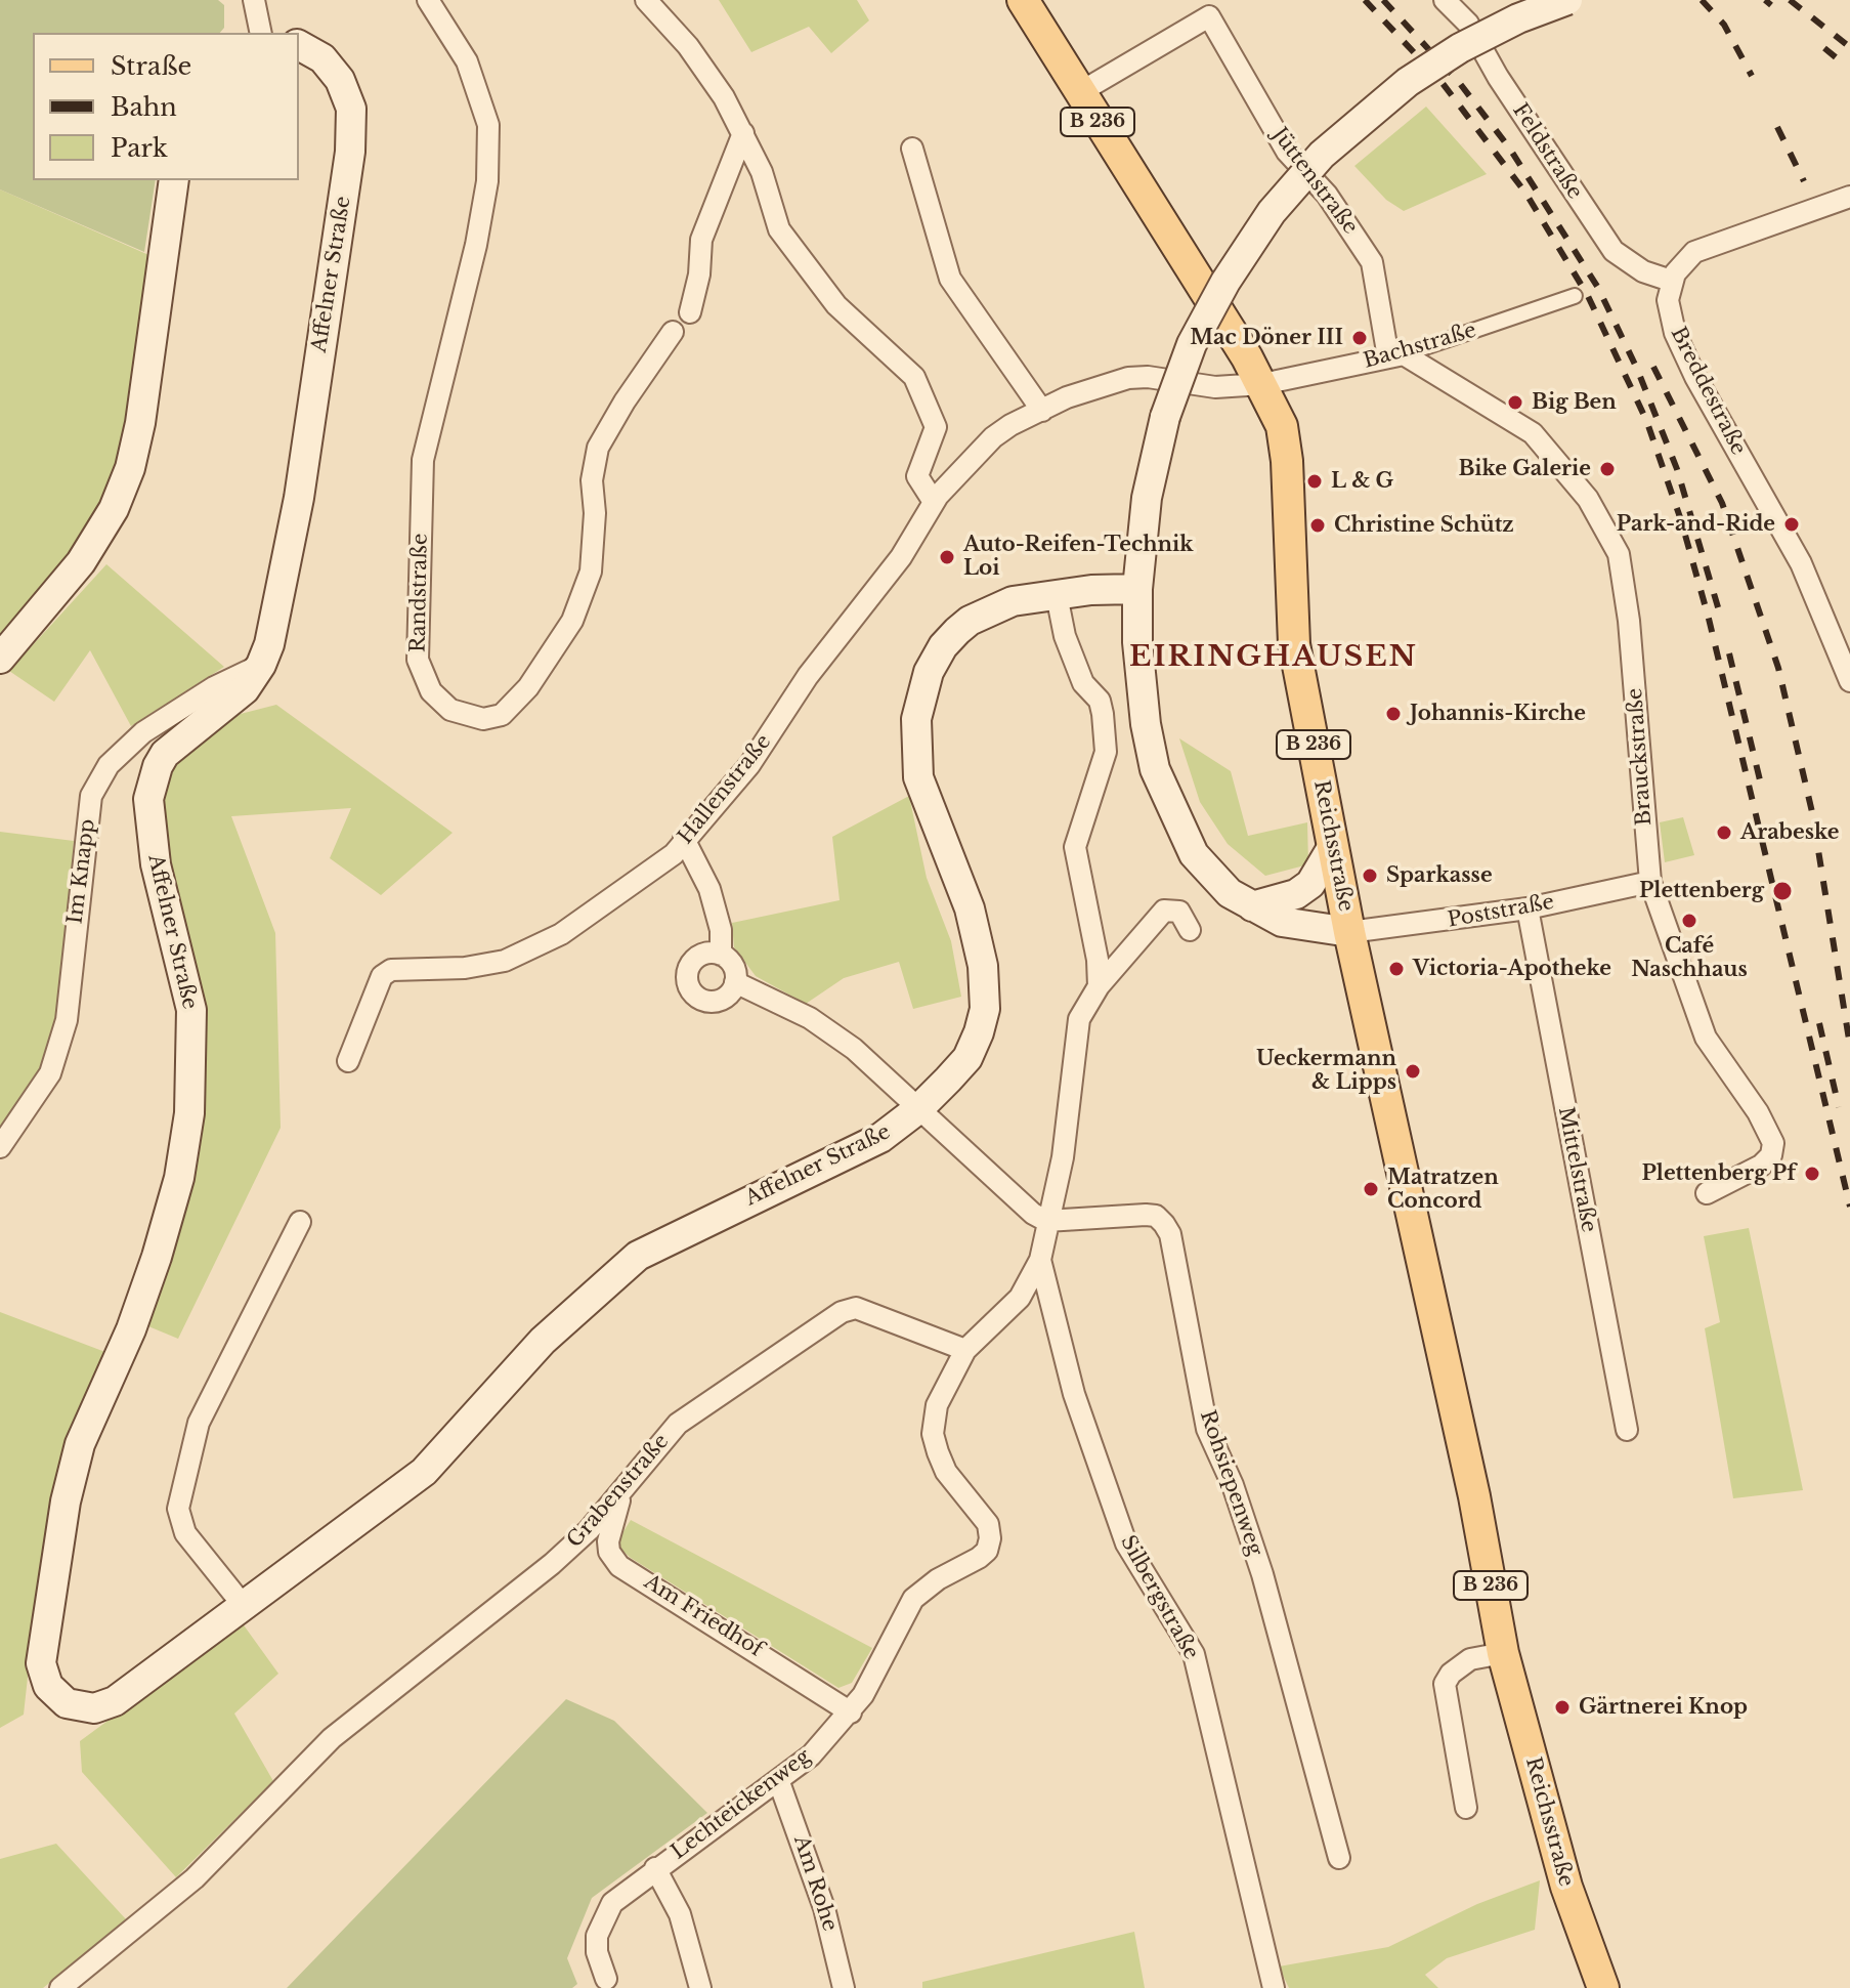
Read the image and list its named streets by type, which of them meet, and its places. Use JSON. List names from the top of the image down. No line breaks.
{"streets":{"main road":["B 236","Affelner Straße","Reichsstraße"],"street":["Feldstraße","Jüttenstraße","Bachstraße","Breddestraße","Randstraße","Brauckstraße","Hallenstraße","Im Knapp","Poststraße","Mittelstraße","Rohsiepenweg","Grabenstraße","Silbergstraße","Am Friedhof","Lechteickenweg","Am Rohe"]},"crossings":[["Feldstraße","Breddestraße"],["Jüttenstraße","Bachstraße"],["Jüttenstraße","Brauckstraße"],["Jüttenstraße","Reichsstraße"],["Affelner Straße","Im Knapp"],["Bachstraße","Brauckstraße"],["Bachstraße","Hallenstraße"],["Bachstraße","Reichsstraße"],["Brauckstraße","Poststraße"],["Hallenstraße","Reichsstraße"],["Reichsstraße","Poststraße"],["Poststraße","Mittelstraße"],["Grabenstraße","Am Friedhof"],["Grabenstraße","Lechteickenweg"],["Am Friedhof","Lechteickenweg"],["Lechteickenweg","Am Rohe"]],"districts":["EIRINGHAUSEN"],"places":["Mac Döner III","Big Ben","Bike Galerie","L & G","Park-and-Ride","Christine Schütz","Auto-Reifen-Technik Loi","Johannis-Kirche","Arabeske","Sparkasse","Plettenberg","Café Naschhaus","Victoria-Apotheke","Ueckermann & Lipps","Plettenberg Pf","Matratzen Concord","Gärtnerei Knop"],"legend":["Straße","Bahn","Park"]}
